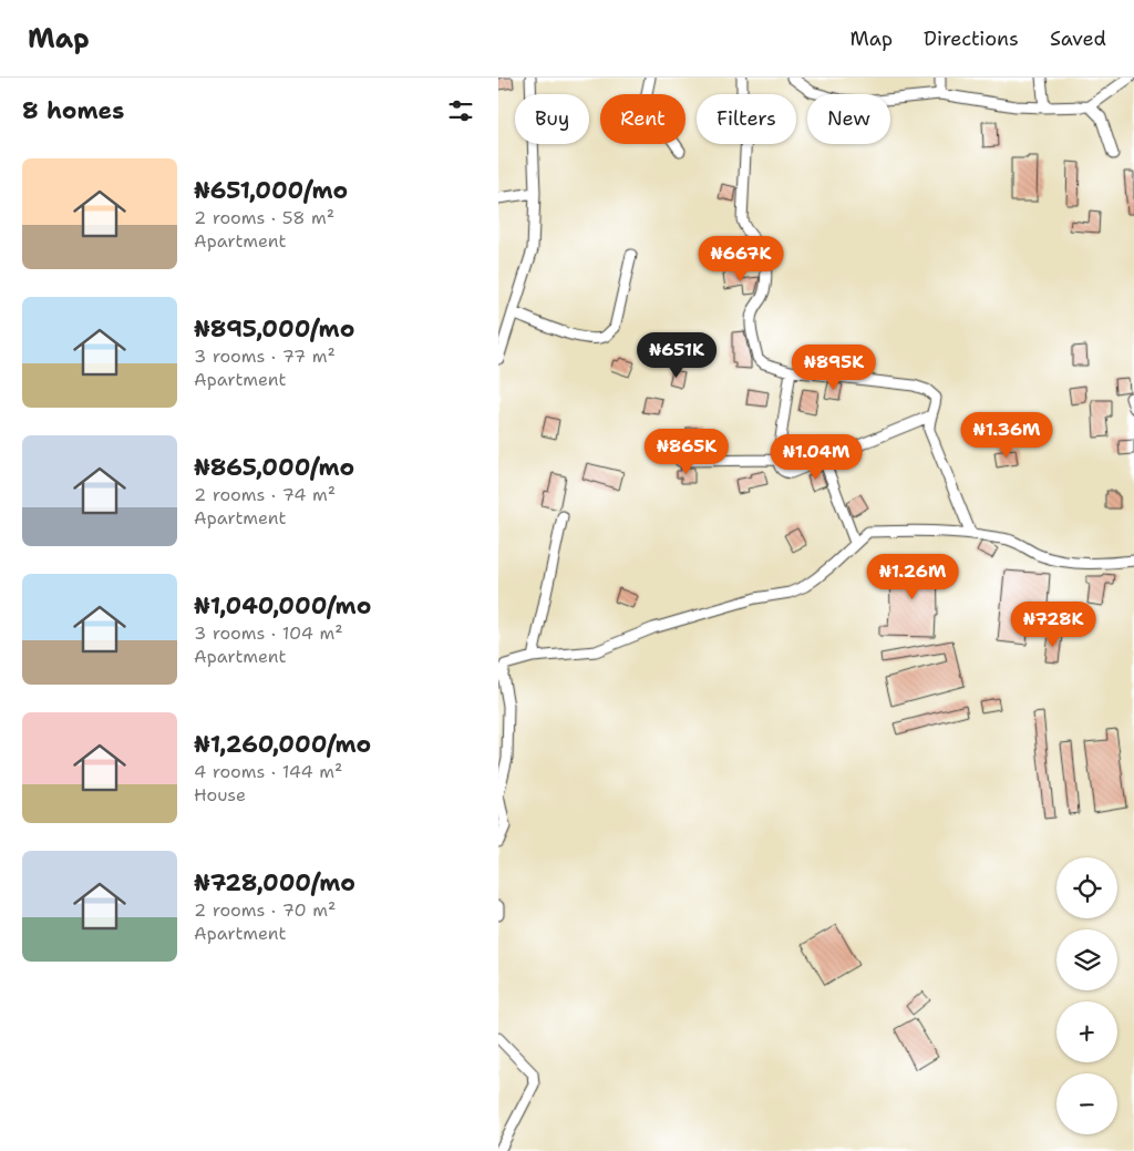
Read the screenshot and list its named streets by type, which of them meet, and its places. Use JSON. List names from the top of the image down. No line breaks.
{"page":{"header":"Map","nav":["Map","Directions","Saved"],"heading":"8 homes","chip":["Buy","Rent","Filters","New"],"list":[{"name":"₦651,000/mo","note":"2 rooms · 58 m² · Apartment"},{"name":"₦895,000/mo","note":"3 rooms · 77 m² · Apartment"},{"name":"₦865,000/mo","note":"2 rooms · 74 m² · Apartment"},{"name":"₦1,040,000/mo","note":"3 rooms · 104 m² · Apartment"},{"name":"₦1,260,000/mo","note":"4 rooms · 144 m² · House"},{"name":"₦728,000/mo","note":"2 rooms · 70 m² · Apartment"}],"price":["₦667K","₦651K","₦895K","₦1.36M","₦865K","₦1.04M","₦1.26M","₦728K"],"map_buttons":["+","−"]}}
